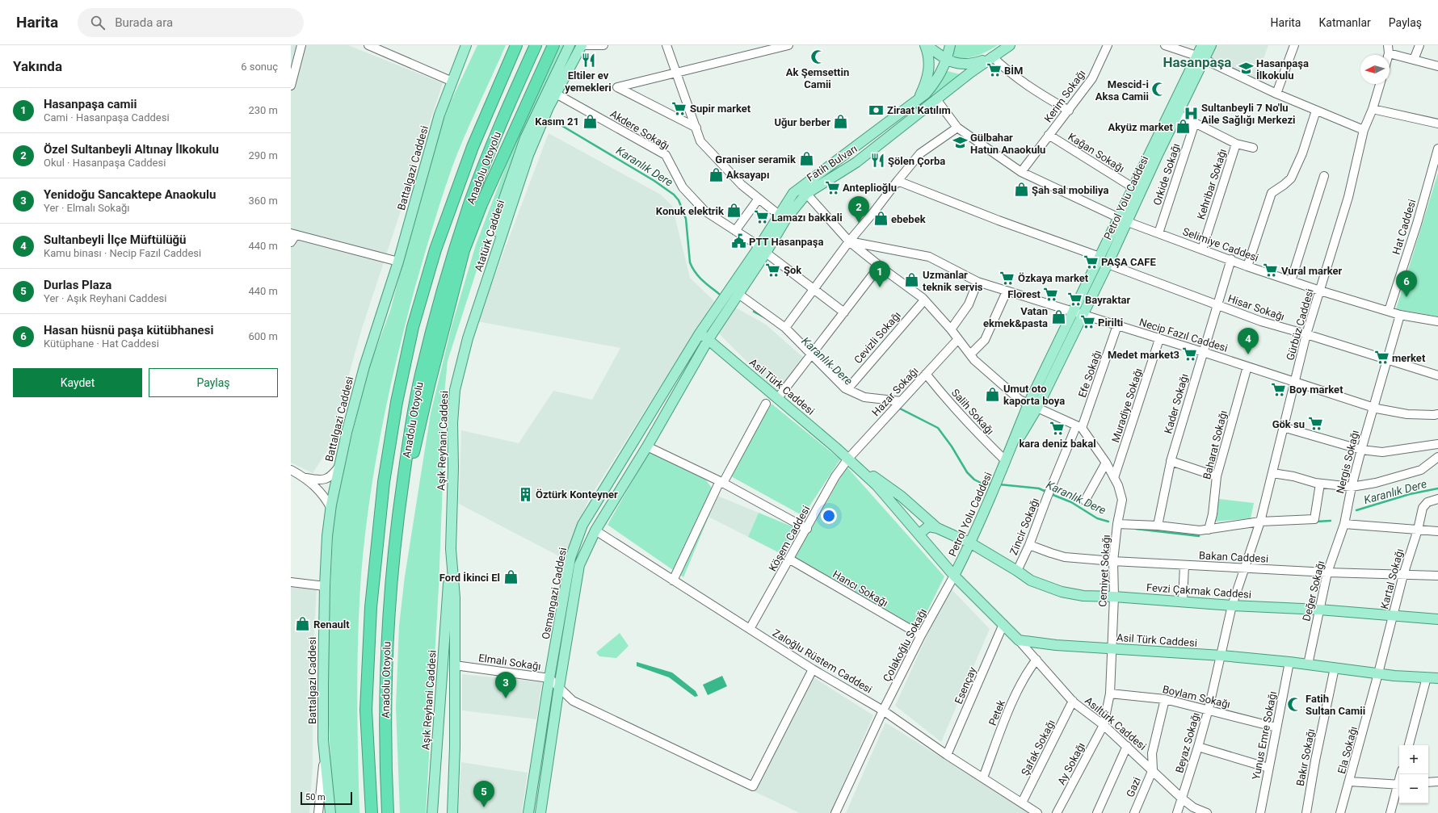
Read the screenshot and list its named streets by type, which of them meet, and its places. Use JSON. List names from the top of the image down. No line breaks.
{"streets":{"highway":["Anadolu Otoyolu"],"main road":["Fatih Bulvarı","Battalgazi Caddesi","Petrol Yolu Caddesi","Atatürk Caddesi","Asil Türk Caddesi","Aşık Reyhani Caddesi","Fevzi Çakmak Caddesi","Osmangazi Caddesi"],"street":["Kerim Sokağı","Akdere Sokağı","Kağan Sokağı","Orkide Sokağı","Kehribar Sokağı","Hat Caddesi","Selimiye Caddesi","Hisar Sokağı","Gürbüz Caddesi","Necip Fazıl Caddesi","Cevizli Sokağı","Efe Sokağı","Hazar Sokağı","Kader Sokağı","Muradiye Sokağı","Salih Sokağı","Baharat Sokağı","Nergis Sokağı","Zincir Sokağı","Köşem Caddesi","Bakan Caddesi","Cemiyet Sokağı","Kartal Sokağı","Hancı Sokağı","Değer Sokağı","Çolakoğlu Sokağı","Zaloğlu Rüstem Caddesi","Elmalı Sokağı","Esençay","Boylam Sokağı","Petek","Asıltürk Caddesi","Yunus Emre Sokağı","Beyaz Sokağı","Şafak Sokağı","Ela Sokağı","Bakır Sokağı","Ay Sokağı","Gazi"]},"crossings":[["Kerim Sokağı","Kağan Sokağı"],["Kerim Sokağı","Selimiye Caddesi"],["Akdere Sokağı","Fatih Bulvarı"],["Akdere Sokağı","Atatürk Caddesi"],["Kağan Sokağı","Petrol Yolu Caddesi"],["Fatih Bulvarı","Selimiye Caddesi"],["Fatih Bulvarı","Asil Türk Caddesi"],["Fatih Bulvarı","Osmangazi Caddesi"],["Orkide Sokağı","Selimiye Caddesi"],["Kehribar Sokağı","Selimiye Caddesi"],["Petrol Yolu Caddesi","Selimiye Caddesi"],["Petrol Yolu Caddesi","Hisar Sokağı"],["Petrol Yolu Caddesi","Necip Fazıl Caddesi"],["Petrol Yolu Caddesi","Asil Türk Caddesi"],["Petrol Yolu Caddesi","Salih Sokağı"],["Petrol Yolu Caddesi","Fevzi Çakmak Caddesi"],["Petrol Yolu Caddesi","Çolakoğlu Sokağı"],["Hat Caddesi","Selimiye Caddesi"],["Atatürk Caddesi","Aşık Reyhani Caddesi"],["Selimiye Caddesi","Gürbüz Caddesi"],["Selimiye Caddesi","Kader Sokağı"],["Selimiye Caddesi","Nergis Sokağı"],["Hisar Sokağı","Gürbüz Caddesi"],["Hisar Sokağı","Kader Sokağı"],["Hisar Sokağı","Nergis Sokağı"],["Gürbüz Caddesi","Necip Fazıl Caddesi"],["Gürbüz Caddesi","Bakan Caddesi"],["Gürbüz Caddesi","Fevzi Çakmak Caddesi"],["Gürbüz Caddesi","Beyaz Sokağı"],["Necip Fazıl Caddesi","Efe Sokağı"],["Necip Fazıl Caddesi","Kader Sokağı"],["Necip Fazıl Caddesi","Muradiye Sokağı"],["Necip Fazıl Caddesi","Baharat Sokağı"],["Necip Fazıl Caddesi","Nergis Sokağı"],["Efe Sokağı","Zincir Sokağı"],["Efe Sokağı","Cemiyet Sokağı"],["Asil Türk Caddesi","Hazar Sokağı"],["Asil Türk Caddesi","Köşem Caddesi"],["Asil Türk Caddesi","Cemiyet Sokağı"],["Asil Türk Caddesi","Kartal Sokağı"],["Asil Türk Caddesi","Fevzi Çakmak Caddesi"],["Asil Türk Caddesi","Değer Sokağı"],["Asil Türk Caddesi","Osmangazi Caddesi"],["Asil Türk Caddesi","Çolakoğlu Sokağı"],["Asil Türk Caddesi","Esençay"],["Asil Türk Caddesi","Asıltürk Caddesi"],["Asil Türk Caddesi","Yunus Emre Sokağı"],["Asil Türk Caddesi","Beyaz Sokağı"],["Asil Türk Caddesi","Ela Sokağı"],["Asil Türk Caddesi","Bakır Sokağı"],["Hazar Sokağı","Salih Sokağı"],["Hazar Sokağı","Köşem Caddesi"],["Muradiye Sokağı","Cemiyet Sokağı"],["Aşık Reyhani Caddesi","Elmalı Sokağı"],["Nergis Sokağı","Değer Sokağı"],["Zincir Sokağı","Bakan Caddesi"],["Zincir Sokağı","Fevzi Çakmak Caddesi"],["Köşem Caddesi","Hancı Sokağı"],["Köşem Caddesi","Zaloğlu Rüstem Caddesi"],["Bakan Caddesi","Cemiyet Sokağı"],["Bakan Caddesi","Kartal Sokağı"],["Bakan Caddesi","Değer Sokağı"],["Cemiyet Sokağı","Fevzi Çakmak Caddesi"],["Cemiyet Sokağı","Boylam Sokağı"],["Cemiyet Sokağı","Ay Sokağı"],["Kartal Sokağı","Fevzi Çakmak Caddesi"],["Kartal Sokağı","Ela Sokağı"],["Hancı Sokağı","Çolakoğlu Sokağı"],["Fevzi Çakmak Caddesi","Değer Sokağı"],["Fevzi Çakmak Caddesi","Beyaz Sokağı"],["Osmangazi Caddesi","Zaloğlu Rüstem Caddesi"],["Osmangazi Caddesi","Elmalı Sokağı"],["Çolakoğlu Sokağı","Zaloğlu Rüstem Caddesi"],["Zaloğlu Rüstem Caddesi","Elmalı Sokağı"],["Zaloğlu Rüstem Caddesi","Esençay"],["Zaloğlu Rüstem Caddesi","Petek"],["Zaloğlu Rüstem Caddesi","Şafak Sokağı"],["Boylam Sokağı","Yunus Emre Sokağı"],["Boylam Sokağı","Beyaz Sokağı"],["Boylam Sokağı","Ay Sokağı"],["Petek","Asıltürk Caddesi"],["Asıltürk Caddesi","Beyaz Sokağı"],["Asıltürk Caddesi","Şafak Sokağı"],["Asıltürk Caddesi","Ay Sokağı"],["Asıltürk Caddesi","Gazi"]],"districts":["Hasanpaşa"],"water":["Karanlık Dere"],"places":{"mosque":["Ak Şemsettin Camii","Mescid-i Aksa Camii","Fatih Sultan Camii"],"restaurant":["Eltiler ev yemekleri","Şölen Çorba"],"school or university":["Hasanpaşa İlkokulu","Gülbahar Hatun Anaokulu"],"supermarket":["BİM","Supir market","Anteplioğlu","Lamazı bakkali","PAŞA CAFE","Şok","Vural marker","Özkaya market","Florest","Bayraktar","Pirilti","Medet market3","merket","Boy market","Gök su","kara deniz bakal"],"bank":["Ziraat Katılım"],"hospital":["Sultanbeyli 7 No'lu Aile Sağlığı Merkezi"],"shop":["Kasım 21","Uğur berber","Akyüz market","Graniser seramik","Aksayapı","Şah sal mobiliya","Konuk elektrik","ebebek","Uzmanlar teknik servis","Vatan ekmek&pasta","Umut oto kaporta boya","Ford İkinci El","Renault"],"public building":["PTT Hasanpaşa"],"building":["Öztürk Konteyner"]},"scale_bar":"50 m","north":"left","page":{"header":"Harita","search":"Burada ara","nav":["Harita","Katmanlar","Paylaş"],"heading":["Yakında","6 sonuç"],"list":[{"mark":"1","name":"Hasanpaşa camii","note":"Cami · Hasanpaşa Caddesi","value":"230 m"},{"mark":"2","name":"Özel Sultanbeyli Altınay İlkokulu","note":"Okul · Hasanpaşa Caddesi","value":"290 m"},{"mark":"3","name":"Yenidoğu Sancaktepe Anaokulu","note":"Yer · Elmalı Sokağı","value":"360 m"},{"mark":"4","name":"Sultanbeyli İlçe Müftülüğü","note":"Kamu binası · Necip Fazıl Caddesi","value":"440 m"},{"mark":"5","name":"Durlas Plaza","note":"Yer · Aşık Reyhani Caddesi","value":"440 m"},{"mark":"6","name":"Hasan hüsnü paşa kütübhanesi","note":"Kütüphane · Hat Caddesi","value":"600 m"}],"pins":["2","1","6","4","3","5"],"buttons":["Kaydet","Paylaş"],"map_buttons":["+","−"],"scale":"50 m"}}
